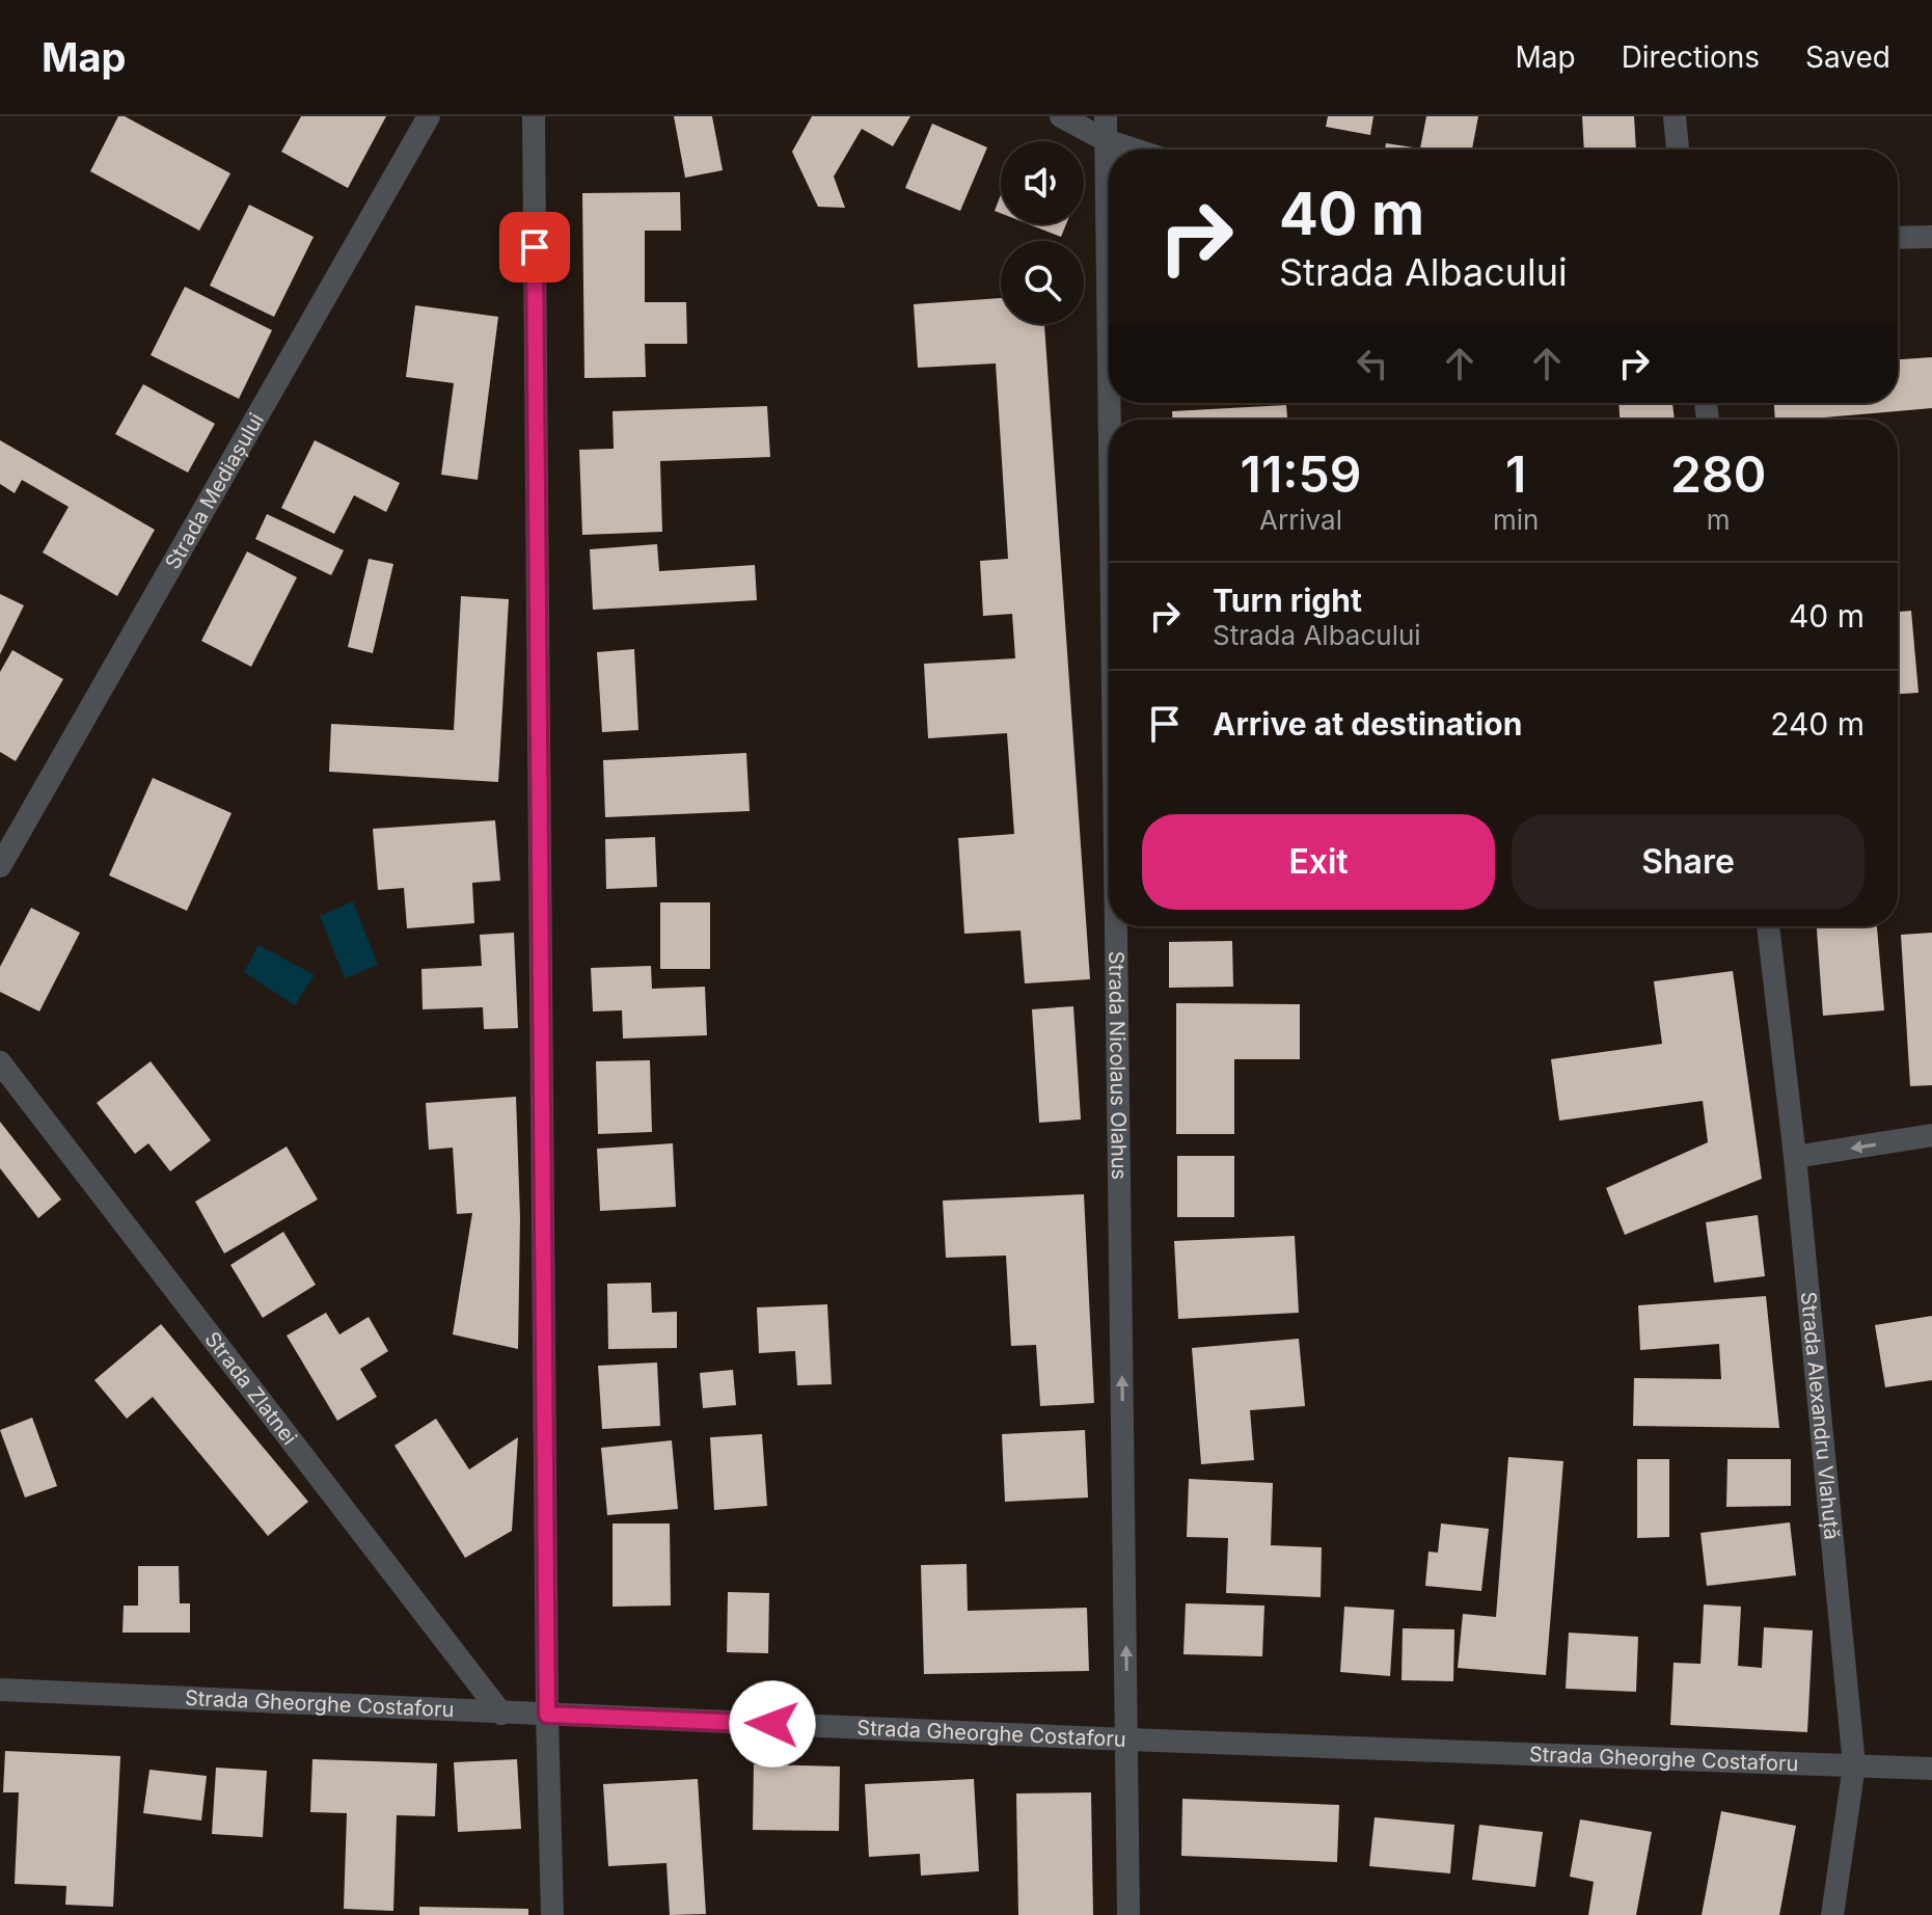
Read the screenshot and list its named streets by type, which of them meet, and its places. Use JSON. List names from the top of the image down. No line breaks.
{"streets":{"street":["Strada Mediașului","Strada Nicolaus Olahus","Strada Zlatnei","Strada Alexandru Vlahuță","Strada Gheorghe Costaforu"]},"crossings":[["Strada Nicolaus Olahus","Strada Gheorghe Costaforu"],["Strada Zlatnei","Strada Gheorghe Costaforu"],["Strada Alexandru Vlahuță","Strada Gheorghe Costaforu"]],"one_way":["Strada Nicolaus Olahus"],"page":{"header":"Map","nav":["Map","Directions","Saved"],"turn":["40 m","Strada Albacului"],"eta":["11:59","Arrival","1","min","280","m"],"list":[{"name":"Turn right","note":"Strada Albacului","value":"40 m"},{"name":"Arrive at destination","value":"240 m"}],"buttons":["Exit","Share"]}}
